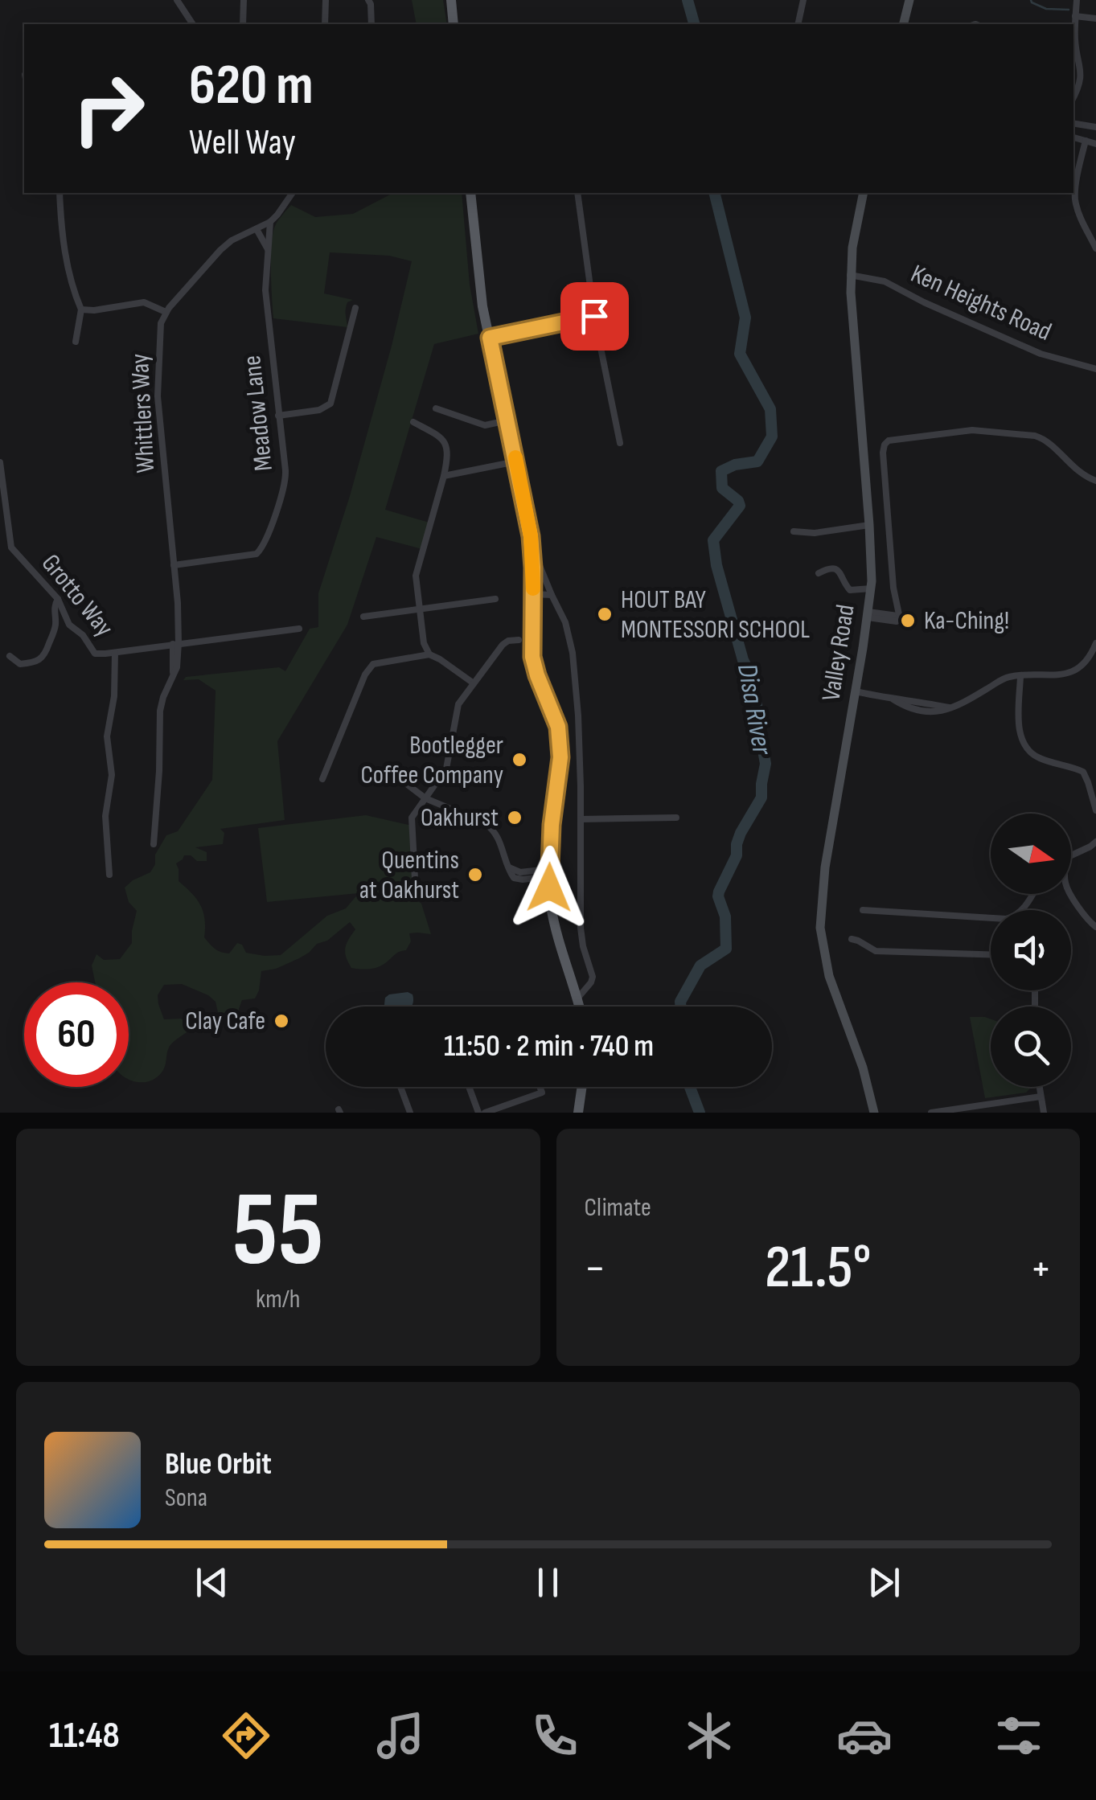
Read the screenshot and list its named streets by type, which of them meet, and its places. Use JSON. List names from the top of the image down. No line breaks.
{"streets":{"street":["Ken Heights Road","Whittlers Way","Meadow Lane","Grotto Way","Valley Road"]},"crossings":[["Ken Heights Road","Valley Road"],["Whittlers Way","Meadow Lane"],["Whittlers Way","Grotto Way"]],"water":["Disa River"],"places":["HOUT BAY MONTESSORI SCHOOL","Ka-Ching!","Bootlegger Coffee Company","Oakhurst","Quentins at Oakhurst","Clay Cafe"],"north":"right","page":{"turn":["620 m","Well Way"],"limit":"60","trip":"11:50 · 2 min · 740 m","tile":[["55","km/h"],"Climate"],"heat":["−","21.5°","+"],"song":["Blue Orbit","Sona"],"tabs":"11:48"}}
